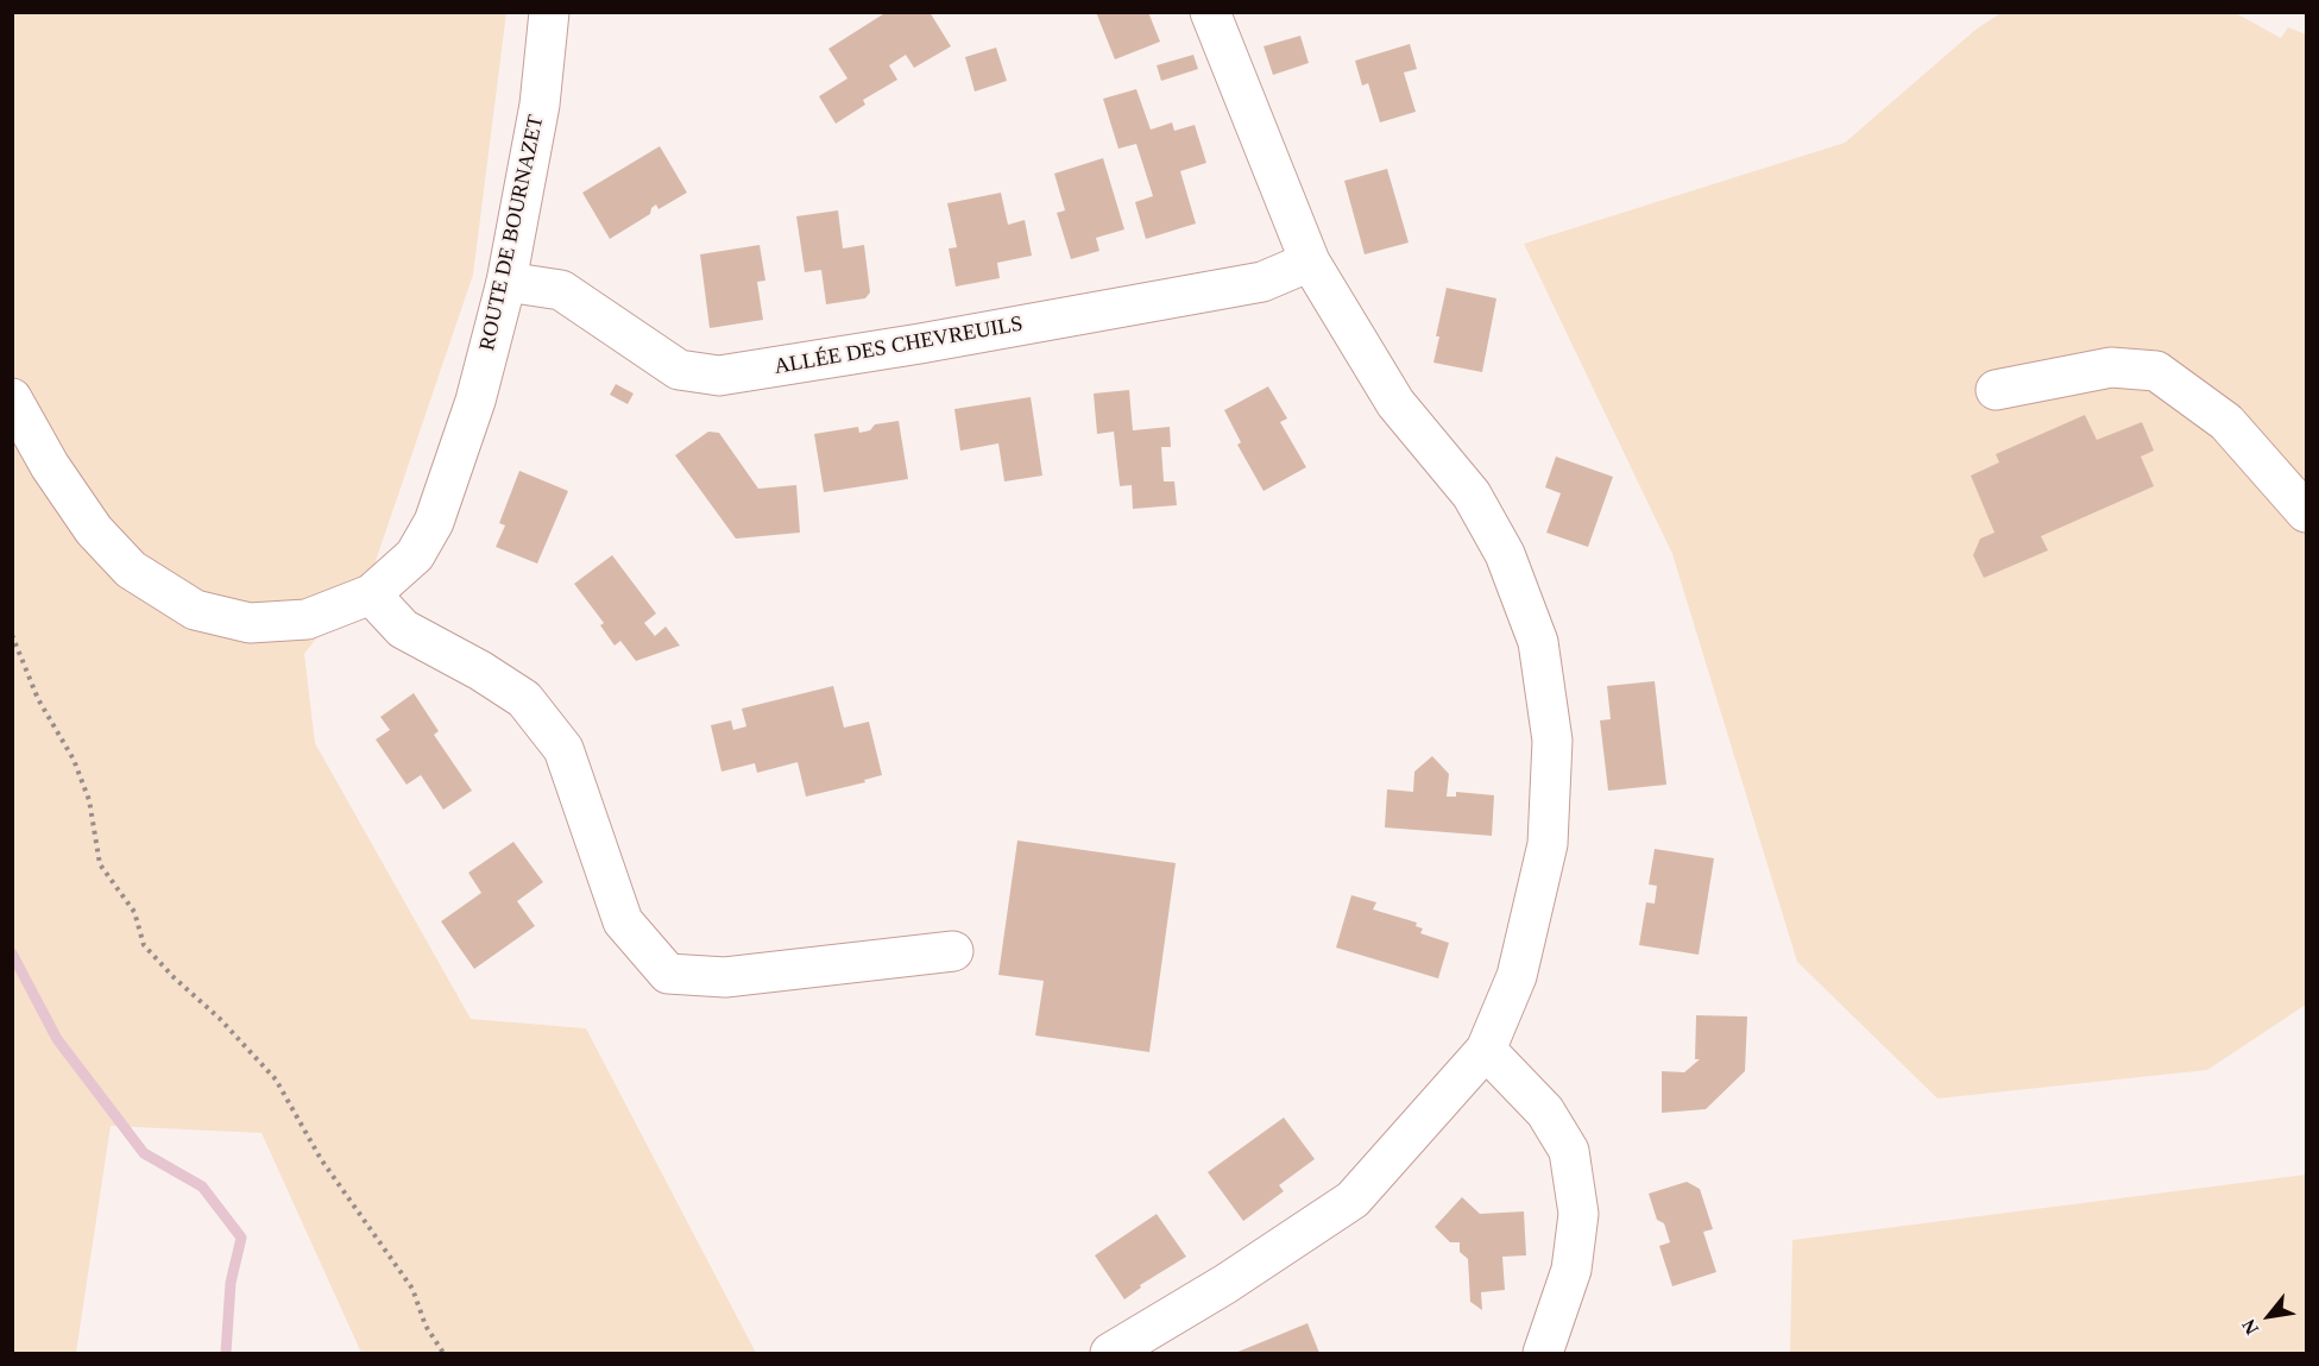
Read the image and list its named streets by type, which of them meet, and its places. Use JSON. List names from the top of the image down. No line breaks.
{"streets":{"street":["ROUTE DE BOURNAZET","ALLÉE DES CHEVREUILS"]},"crossings":[["ROUTE DE BOURNAZET","ALLÉE DES CHEVREUILS"]],"north":"bottom left"}
